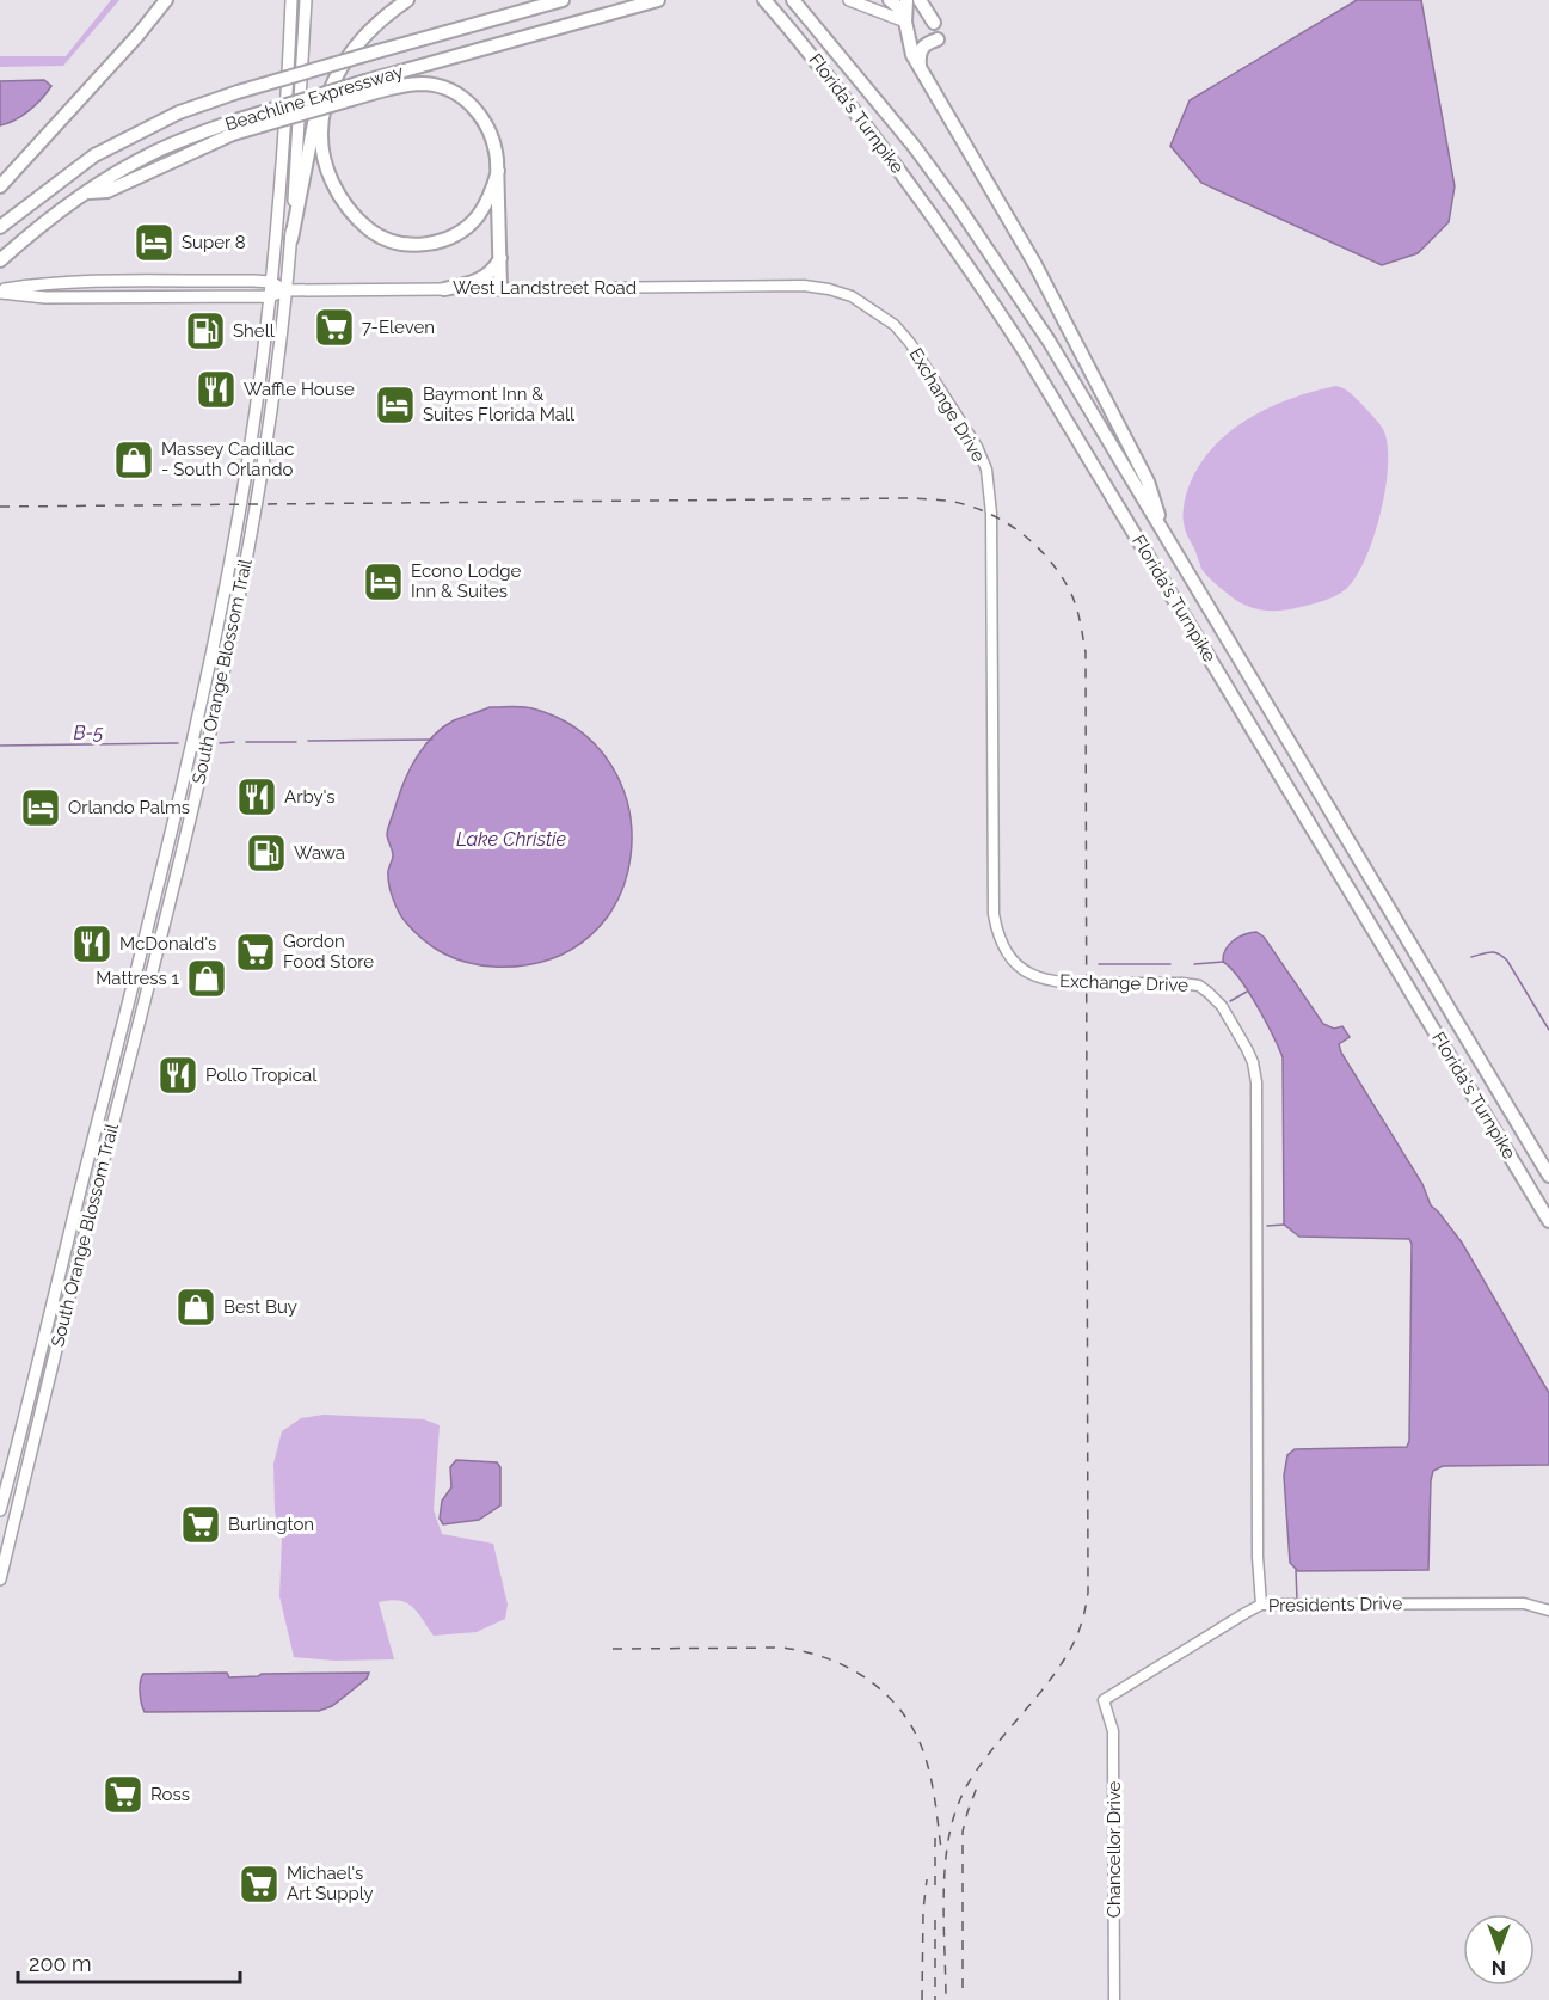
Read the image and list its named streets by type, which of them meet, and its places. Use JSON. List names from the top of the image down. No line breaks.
{"streets":{"highway":["Beachline Expressway","Florida's Turnpike"],"main road":["West Landstreet Road","South Orange Blossom Trail"],"street":["Exchange Drive","Presidents Drive","Chancellor Drive"]},"crossings":[["West Landstreet Road","Exchange Drive"],["West Landstreet Road","South Orange Blossom Trail"],["Exchange Drive","Presidents Drive"],["Presidents Drive","Chancellor Drive"]],"water":["B-5","Lake Christie"],"places":{"hotel":["Super 8","Baymont Inn & Suites Florida Mall","Econo Lodge Inn & Suites","Orlando Palms"],"supermarket":["7-Eleven","Gordon Food Store","Burlington","Ross","Michael's Art Supply"],"fuel station":["Shell","Wawa"],"restaurant":["Waffle House","Arby's","McDonald's","Pollo Tropical"],"shop":["Massey Cadillac - South Orlando","Mattress 1","Best Buy"]},"scale_bar":"200 m","north":"bottom"}
